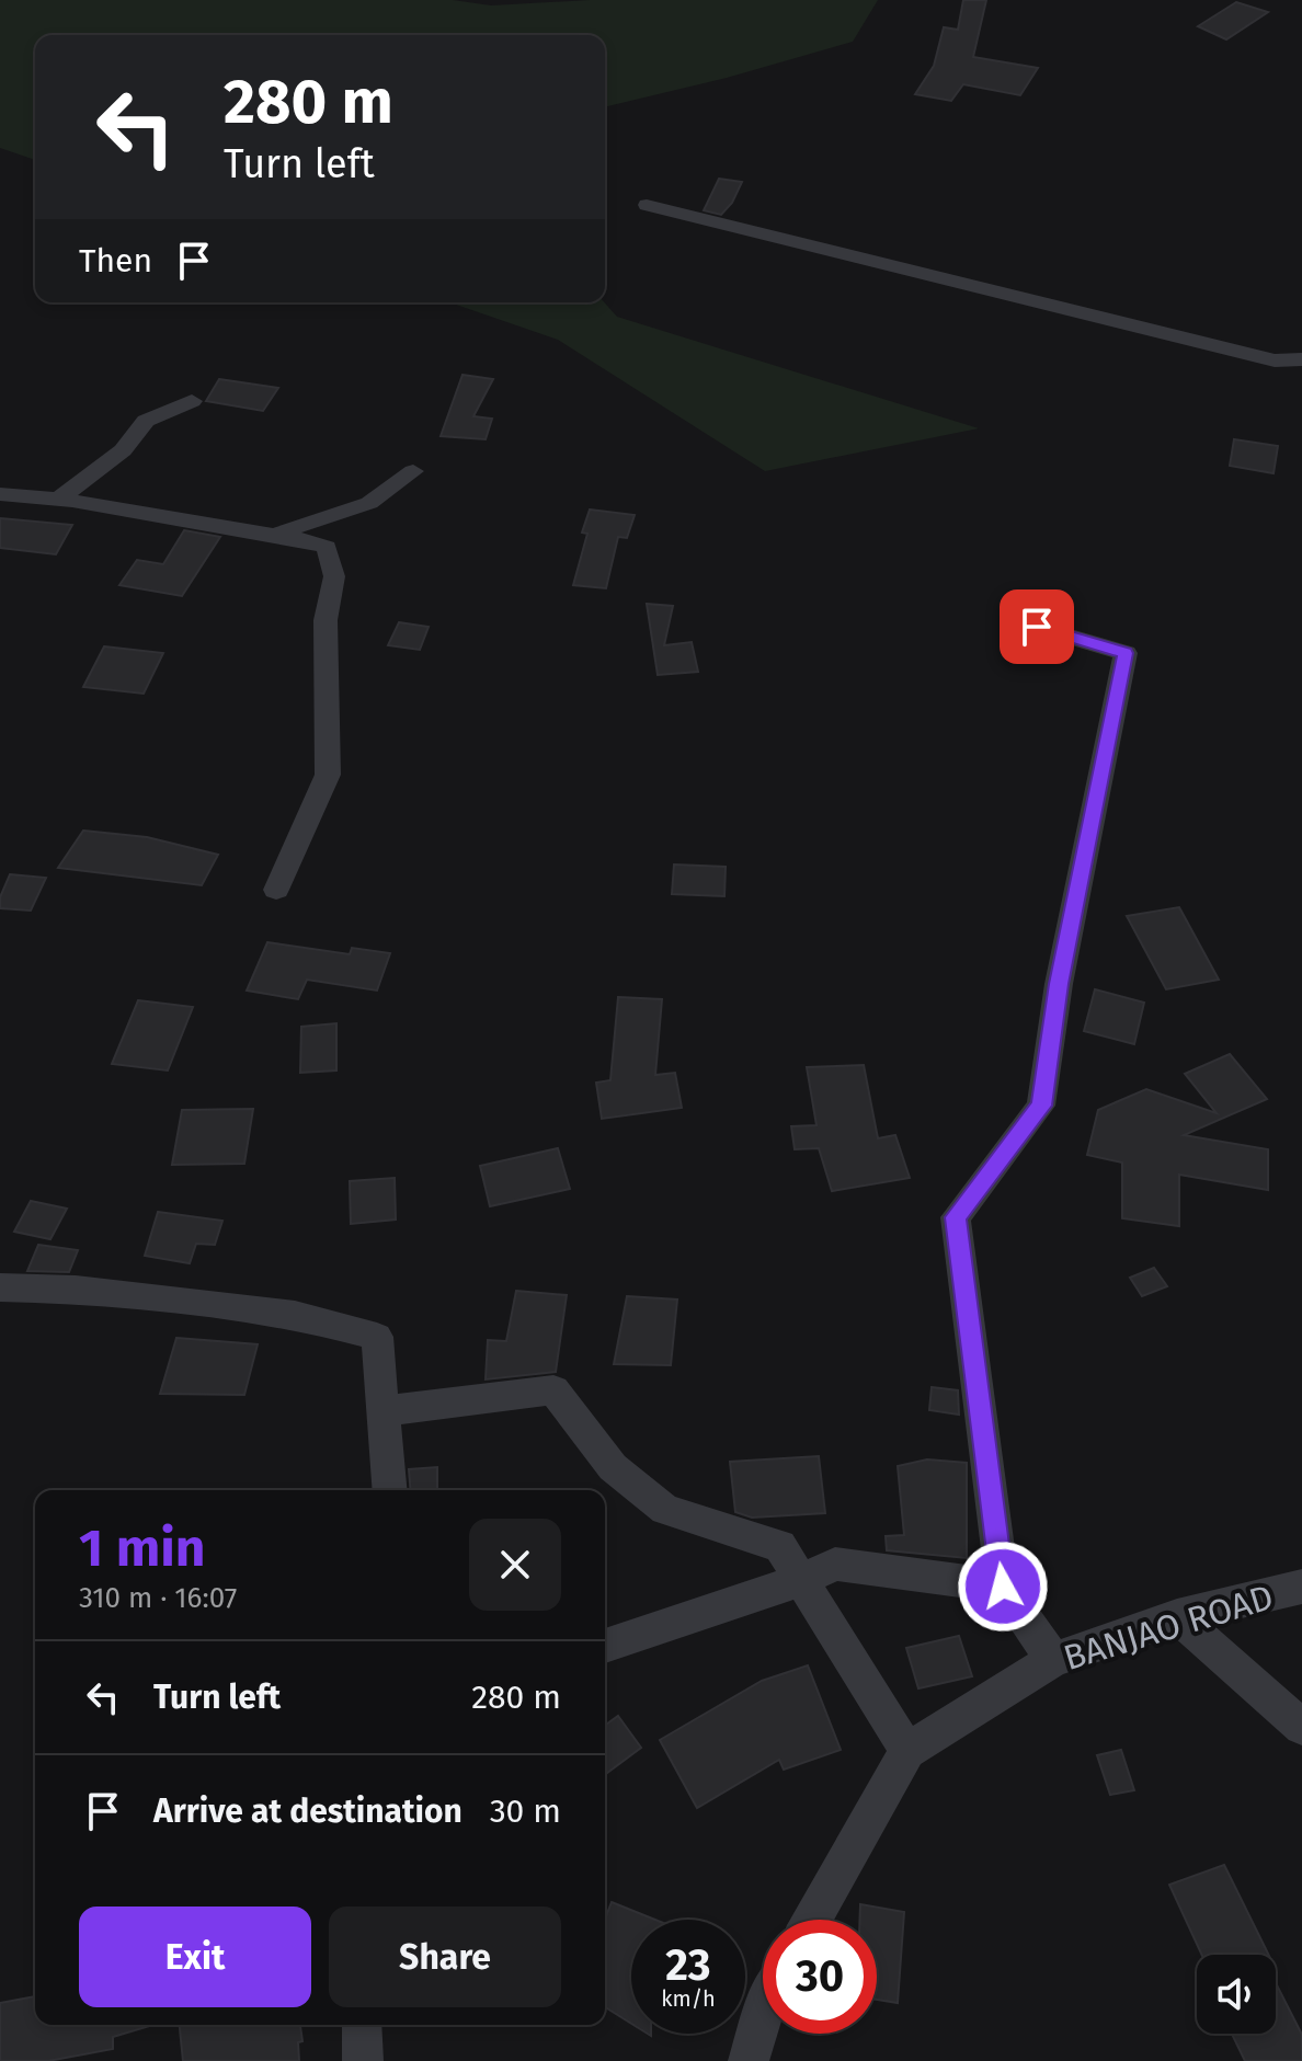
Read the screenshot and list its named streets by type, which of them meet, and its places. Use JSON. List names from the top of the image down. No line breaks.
{"streets":{"street":["BANJAO ROAD"]},"page":{"turn":["280 m","Turn left"],"then":"Then","heading":["1 min","310 m · 16:07"],"list":[{"name":"Turn left","value":"280 m"},{"name":"Arrive at destination","value":"30 m"}],"buttons":["Exit","Share"],"speed":"23 km/h","limit":"30"}}
